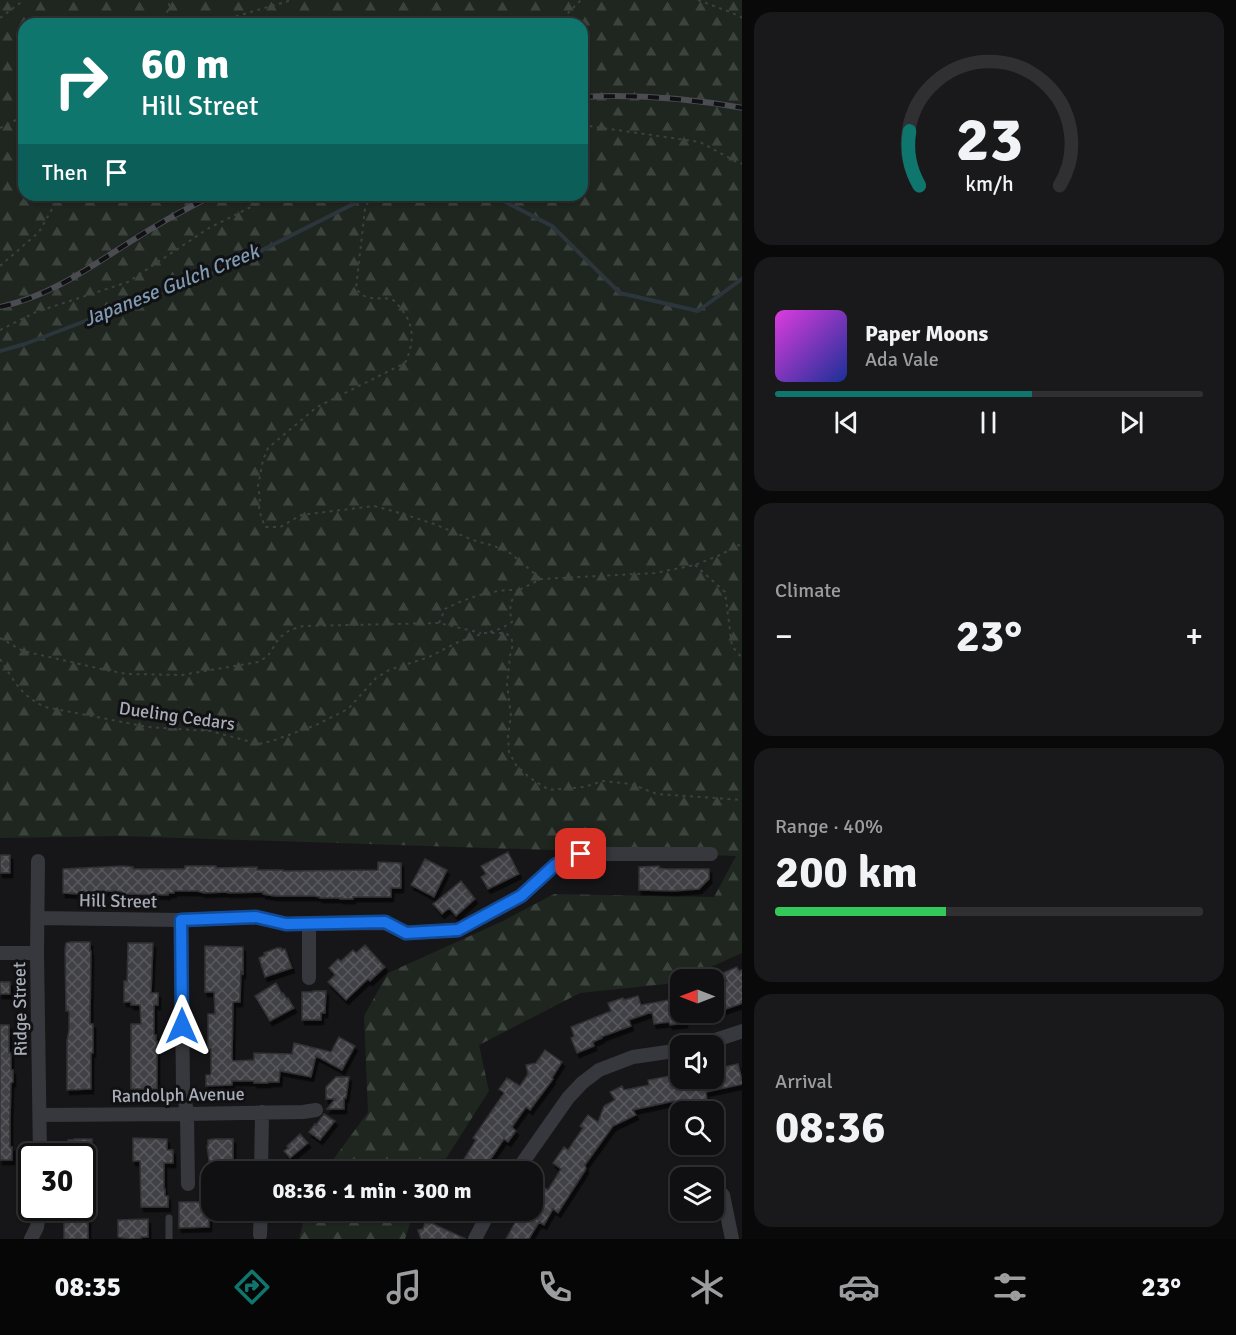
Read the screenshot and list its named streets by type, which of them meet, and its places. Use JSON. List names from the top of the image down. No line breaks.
{"streets":{"street":["Hill Street","Ridge Street","Randolph Avenue"],"path":["Dueling Cedars"]},"crossings":[["Hill Street","Ridge Street"],["Ridge Street","Randolph Avenue"]],"water":["Japanese Gulch Creek"],"north":"left","page":{"turn":["60 m","Hill Street"],"then":"Then","song":["Paper Moons","Ada Vale"],"tile":["Climate",["Range · 40%","200 km"],["Arrival","08:36"]],"heat":["−","23°","+"],"limit":"30","trip":"08:36 · 1 min · 300 m","tabs":["08:35","23°"],"gauge":["23","km/h"]}}
